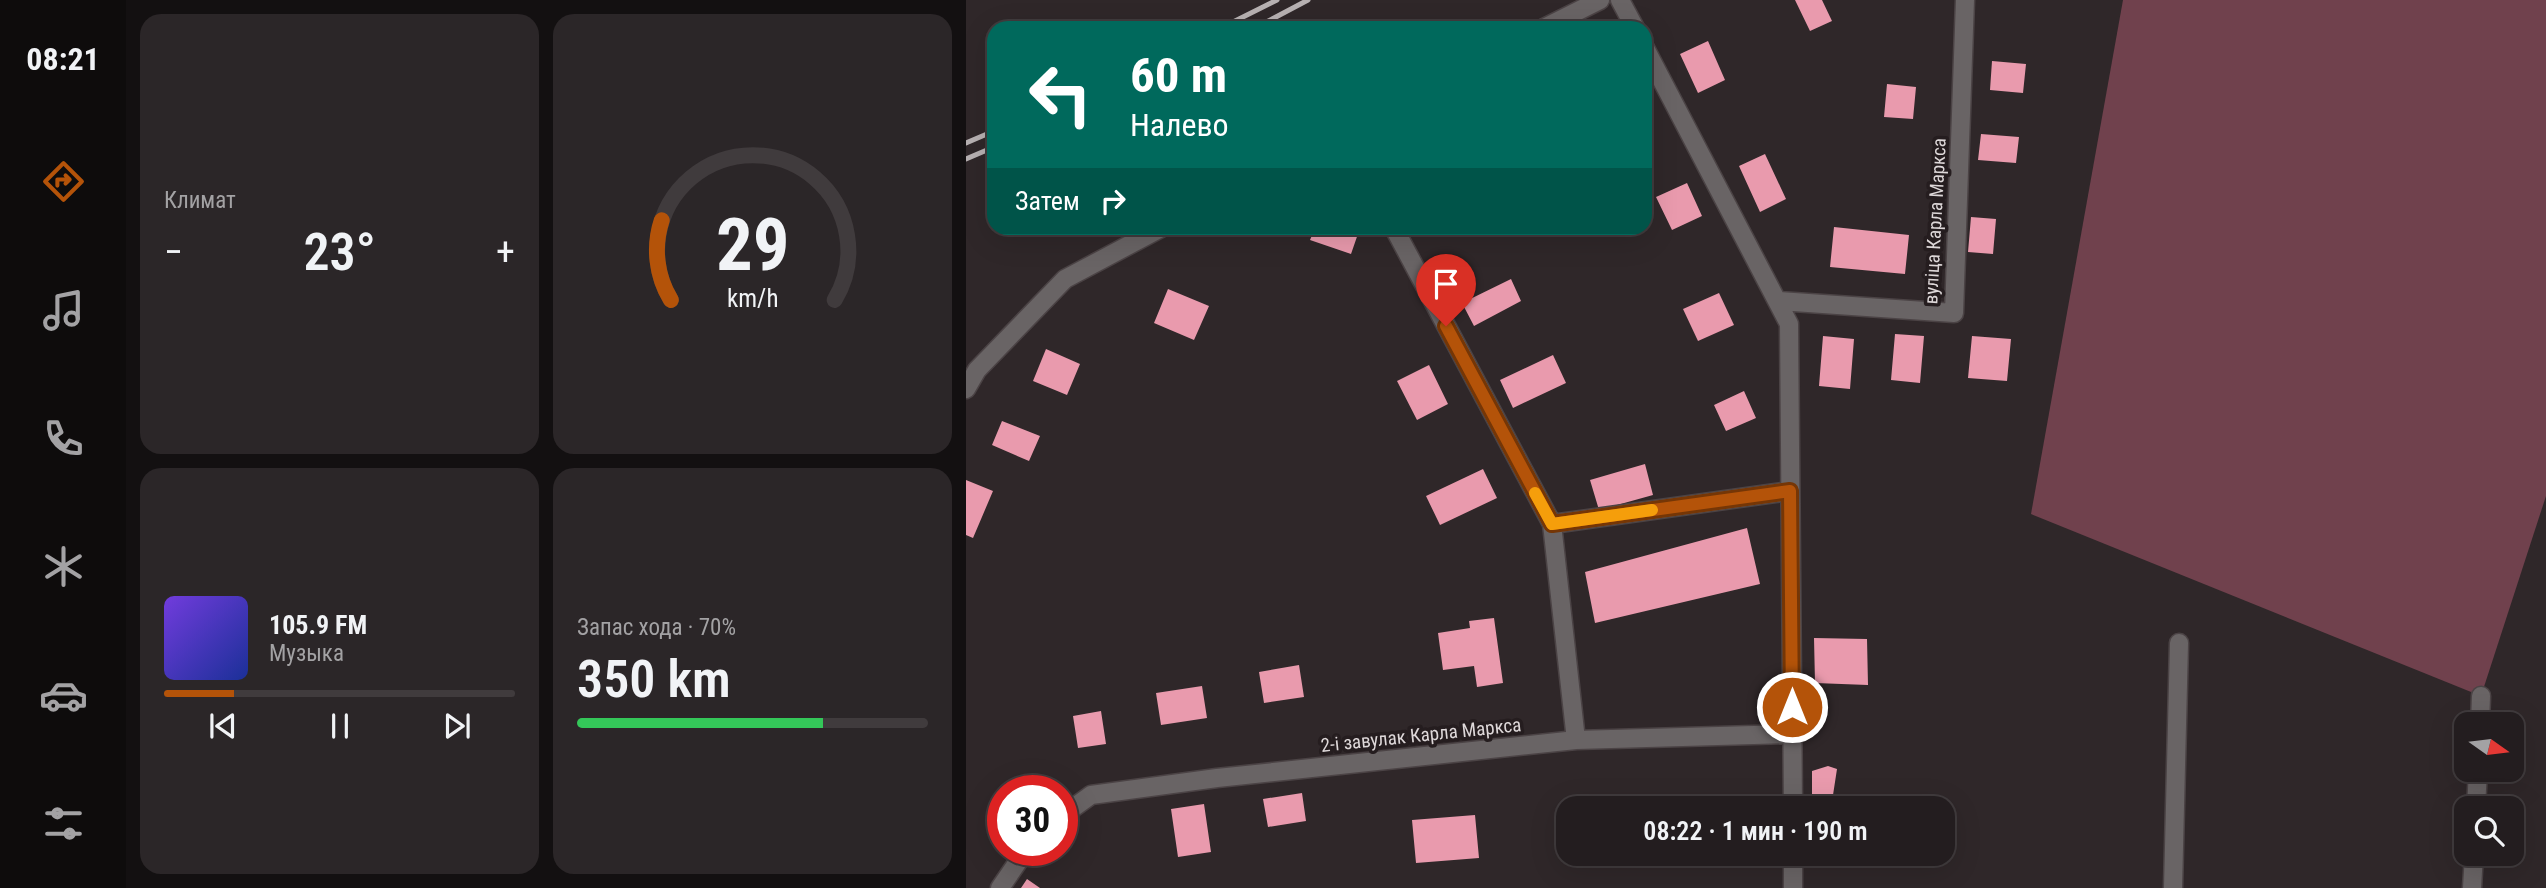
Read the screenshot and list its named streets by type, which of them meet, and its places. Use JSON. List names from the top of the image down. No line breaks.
{"streets":{"street":["вуліца Карла Маркса","2-і завулак Карла Маркса"]},"north":"right","page":{"tabs":"08:21","tile":["Климат",["Запас хода · 70%","350 km"]],"turn":["60 m","Налево"],"then":"Затем","heat":["−","23°","+"],"song":["105.9 FM","Музыка"],"limit":"30","trip":"08:22 · 1 мин · 190 m","gauge":["29","km/h"]}}
